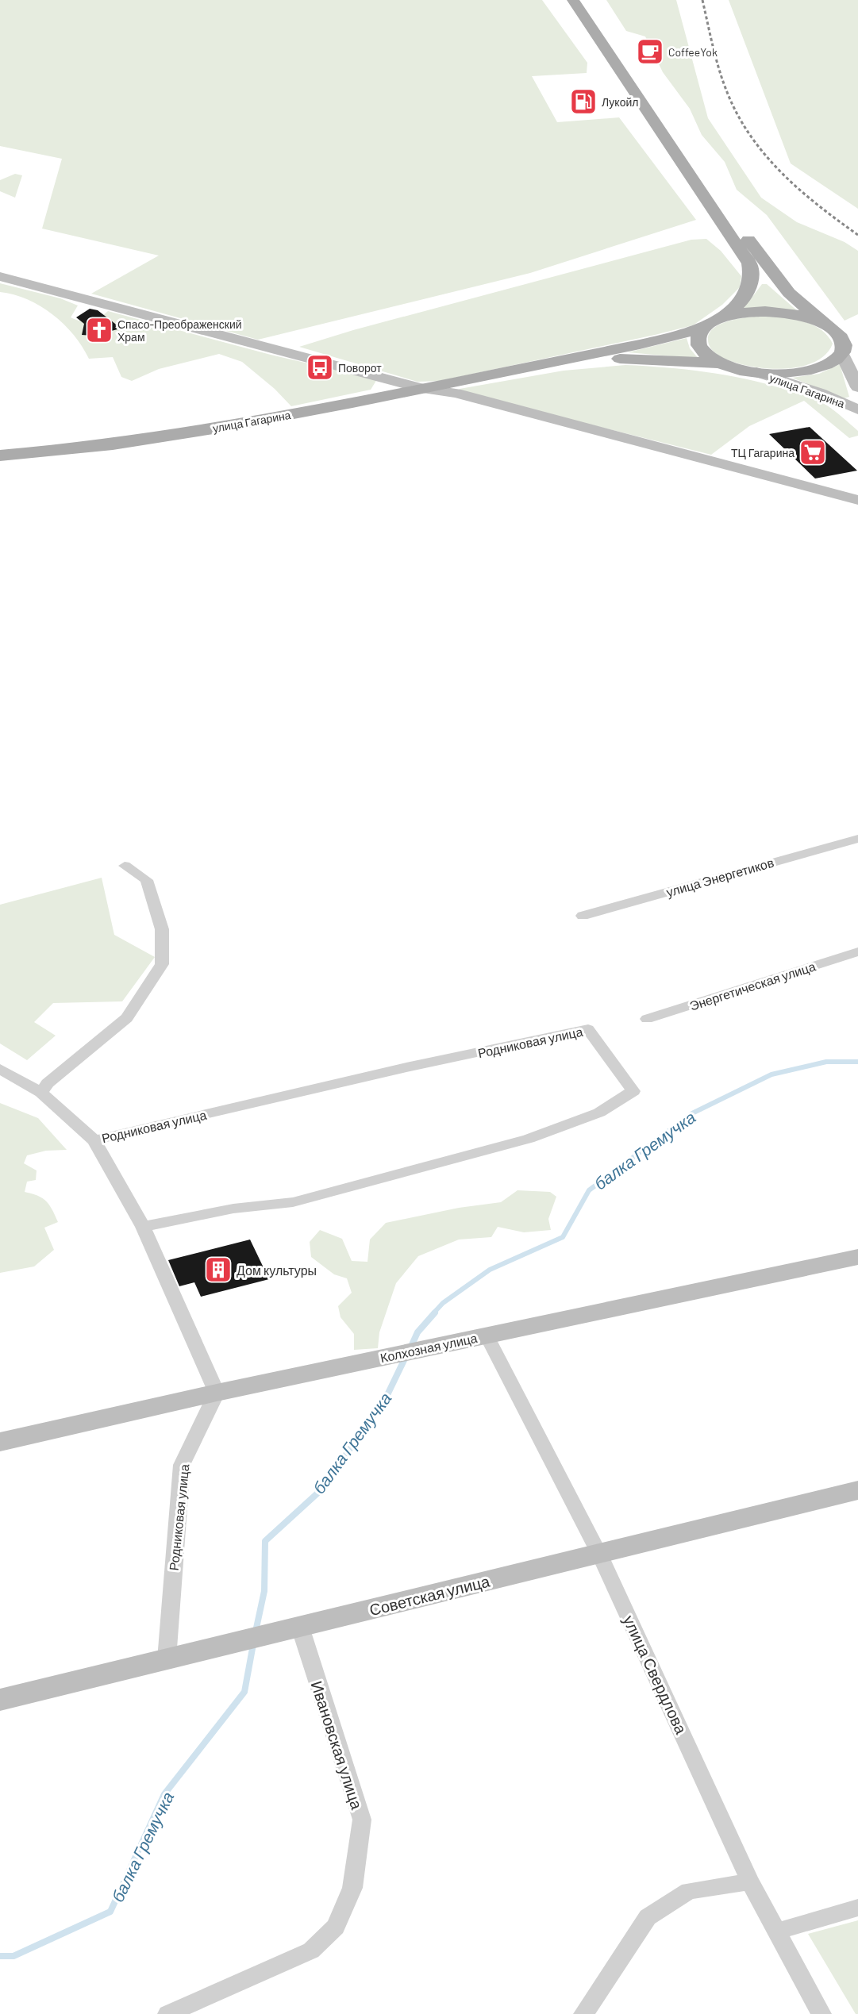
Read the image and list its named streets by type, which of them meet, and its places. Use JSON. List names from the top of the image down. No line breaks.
{"streets":{"main road":["улица Гагарина"],"street":["улица Энергетиков","Энергетическая улица","Родниковая улица","Колхозная улица","Советская улица","улица Свердлова","Ивановская улица"]},"crossings":[["Родниковая улица","Колхозная улица"],["Родниковая улица","Советская улица"],["Колхозная улица","улица Свердлова"],["Советская улица","улица Свердлова"],["Советская улица","Ивановская улица"]],"water":["балка Гремучка"],"places":{"cafe":["CoffeeYok"],"fuel station":["Лукойл"],"church":["Спасо-Преображенский Храм"],"bus stop":["Поворот"],"supermarket":["ТЦ Гагарина"],"building":["Дом культуры"]}}
